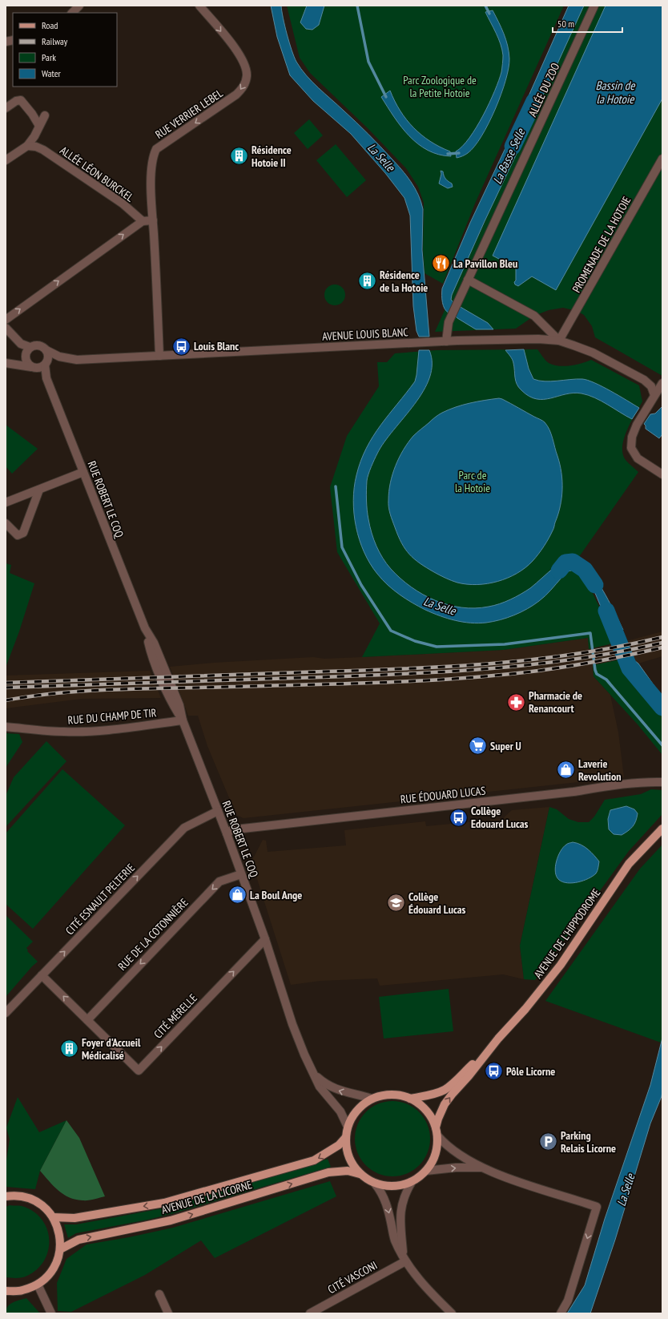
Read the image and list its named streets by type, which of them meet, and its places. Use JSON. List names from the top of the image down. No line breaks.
{"streets":{"main road":["AVENUE DE L'HIPPODROME","AVENUE DE LA LICORNE"],"street":["ALLÉE DU ZOO","RUE VERRIER LEBEL","ALLÉE LÉON BURCKEL","PROMENADE DE LA HOTOIE","AVENUE LOUIS BLANC","RUE ROBERT LE COQ","RUE DU CHAMP DE TIR","RUE ÉDOUARD LUCAS","CITÉ ESNAULT PELTERIE","RUE DE LA COTONNIÈRE","CITÉ MÉRELLE","CITÉ VASCONI"]},"crossings":[["ALLÉE DU ZOO","AVENUE LOUIS BLANC"],["RUE VERRIER LEBEL","AVENUE LOUIS BLANC"],["PROMENADE DE LA HOTOIE","AVENUE LOUIS BLANC"],["AVENUE LOUIS BLANC","RUE ROBERT LE COQ"],["RUE ROBERT LE COQ","RUE DU CHAMP DE TIR"],["RUE ROBERT LE COQ","RUE ÉDOUARD LUCAS"],["RUE ROBERT LE COQ","CITÉ ESNAULT PELTERIE"],["RUE ROBERT LE COQ","AVENUE DE L'HIPPODROME"],["RUE ROBERT LE COQ","RUE DE LA COTONNIÈRE"],["RUE ROBERT LE COQ","CITÉ MÉRELLE"],["RUE ROBERT LE COQ","AVENUE DE LA LICORNE"],["AVENUE DE L'HIPPODROME","AVENUE DE LA LICORNE"],["RUE DE LA COTONNIÈRE","CITÉ MÉRELLE"]],"one_way":["CITÉ ESNAULT PELTERIE","RUE DE LA COTONNIÈRE"],"water":["Bassin de la Hotoie","La Basse Selle","La Selle"],"parks":["Parc Zoologique de la Petite Hotoie","Parc de la Hotoie"],"places":{"building":["Résidence Hotoie II","Résidence de la Hotoie","Foyer d'Accueil Médicalisé"],"restaurant":["La Pavillon Bleu"],"bus stop":["Louis Blanc","Collège Edouard Lucas","Pôle Licorne"],"pharmacy":["Pharmacie de Renancourt"],"supermarket":["Super U"],"shop":["Laverie Revolution","La Boul Ange"],"school or university":["Collège Édouard Lucas"],"parking":["Parking Relais Licorne"]},"legend":["Road","Railway","Park","Water"],"scale_bar":"50 m"}
